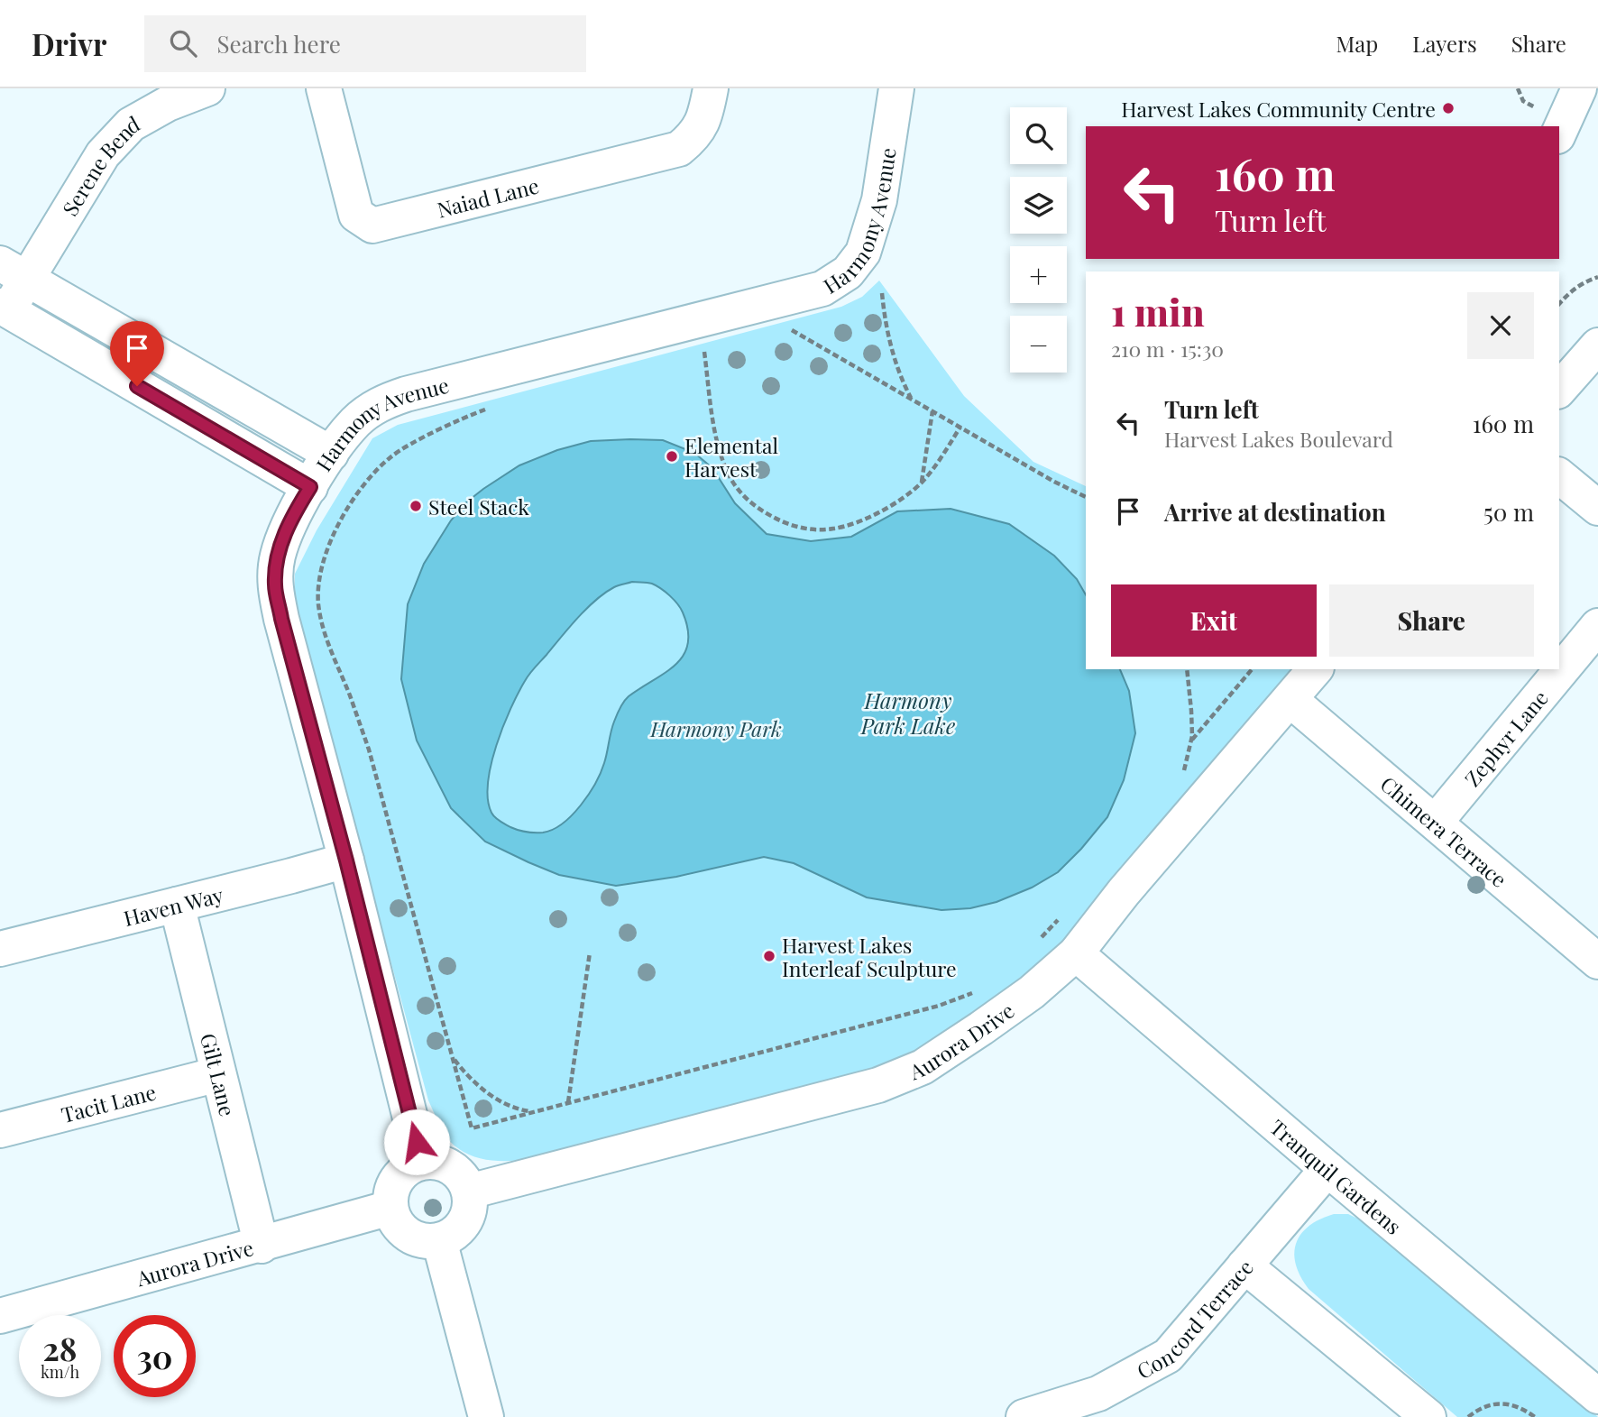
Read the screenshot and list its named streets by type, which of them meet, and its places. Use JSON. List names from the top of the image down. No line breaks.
{"streets":{"street":["Serene Bend","Naiad Lane","Harmony Avenue","Zephyr Lane","Chimera Terrace","Haven Way","Aurora Drive","Gilt Lane","Tacit Lane","Tranquil Gardens","Concord Terrace"]},"crossings":[["Harmony Avenue","Haven Way"],["Harmony Avenue","Aurora Drive"],["Zephyr Lane","Chimera Terrace"],["Chimera Terrace","Aurora Drive"],["Haven Way","Gilt Lane"],["Aurora Drive","Gilt Lane"],["Aurora Drive","Tranquil Gardens"],["Gilt Lane","Tacit Lane"],["Tranquil Gardens","Concord Terrace"]],"water":["Harmony Park Lake"],"parks":["Harmony Park"],"places":["Harvest Lakes Community Centre","Elemental Harvest","Steel Stack","Harvest Lakes Interleaf Sculpture"],"page":{"header":"Drivr","search":"Search here","nav":["Map","Layers","Share"],"map_buttons":["+","−"],"turn":["160 m","Turn left"],"heading":["1 min","210 m · 15:30"],"list":[{"name":"Turn left","note":"Harvest Lakes Boulevard","value":"160 m"},{"name":"Arrive at destination","value":"50 m"}],"buttons":["Exit","Share"],"speed":"28 km/h","limit":"30"}}
